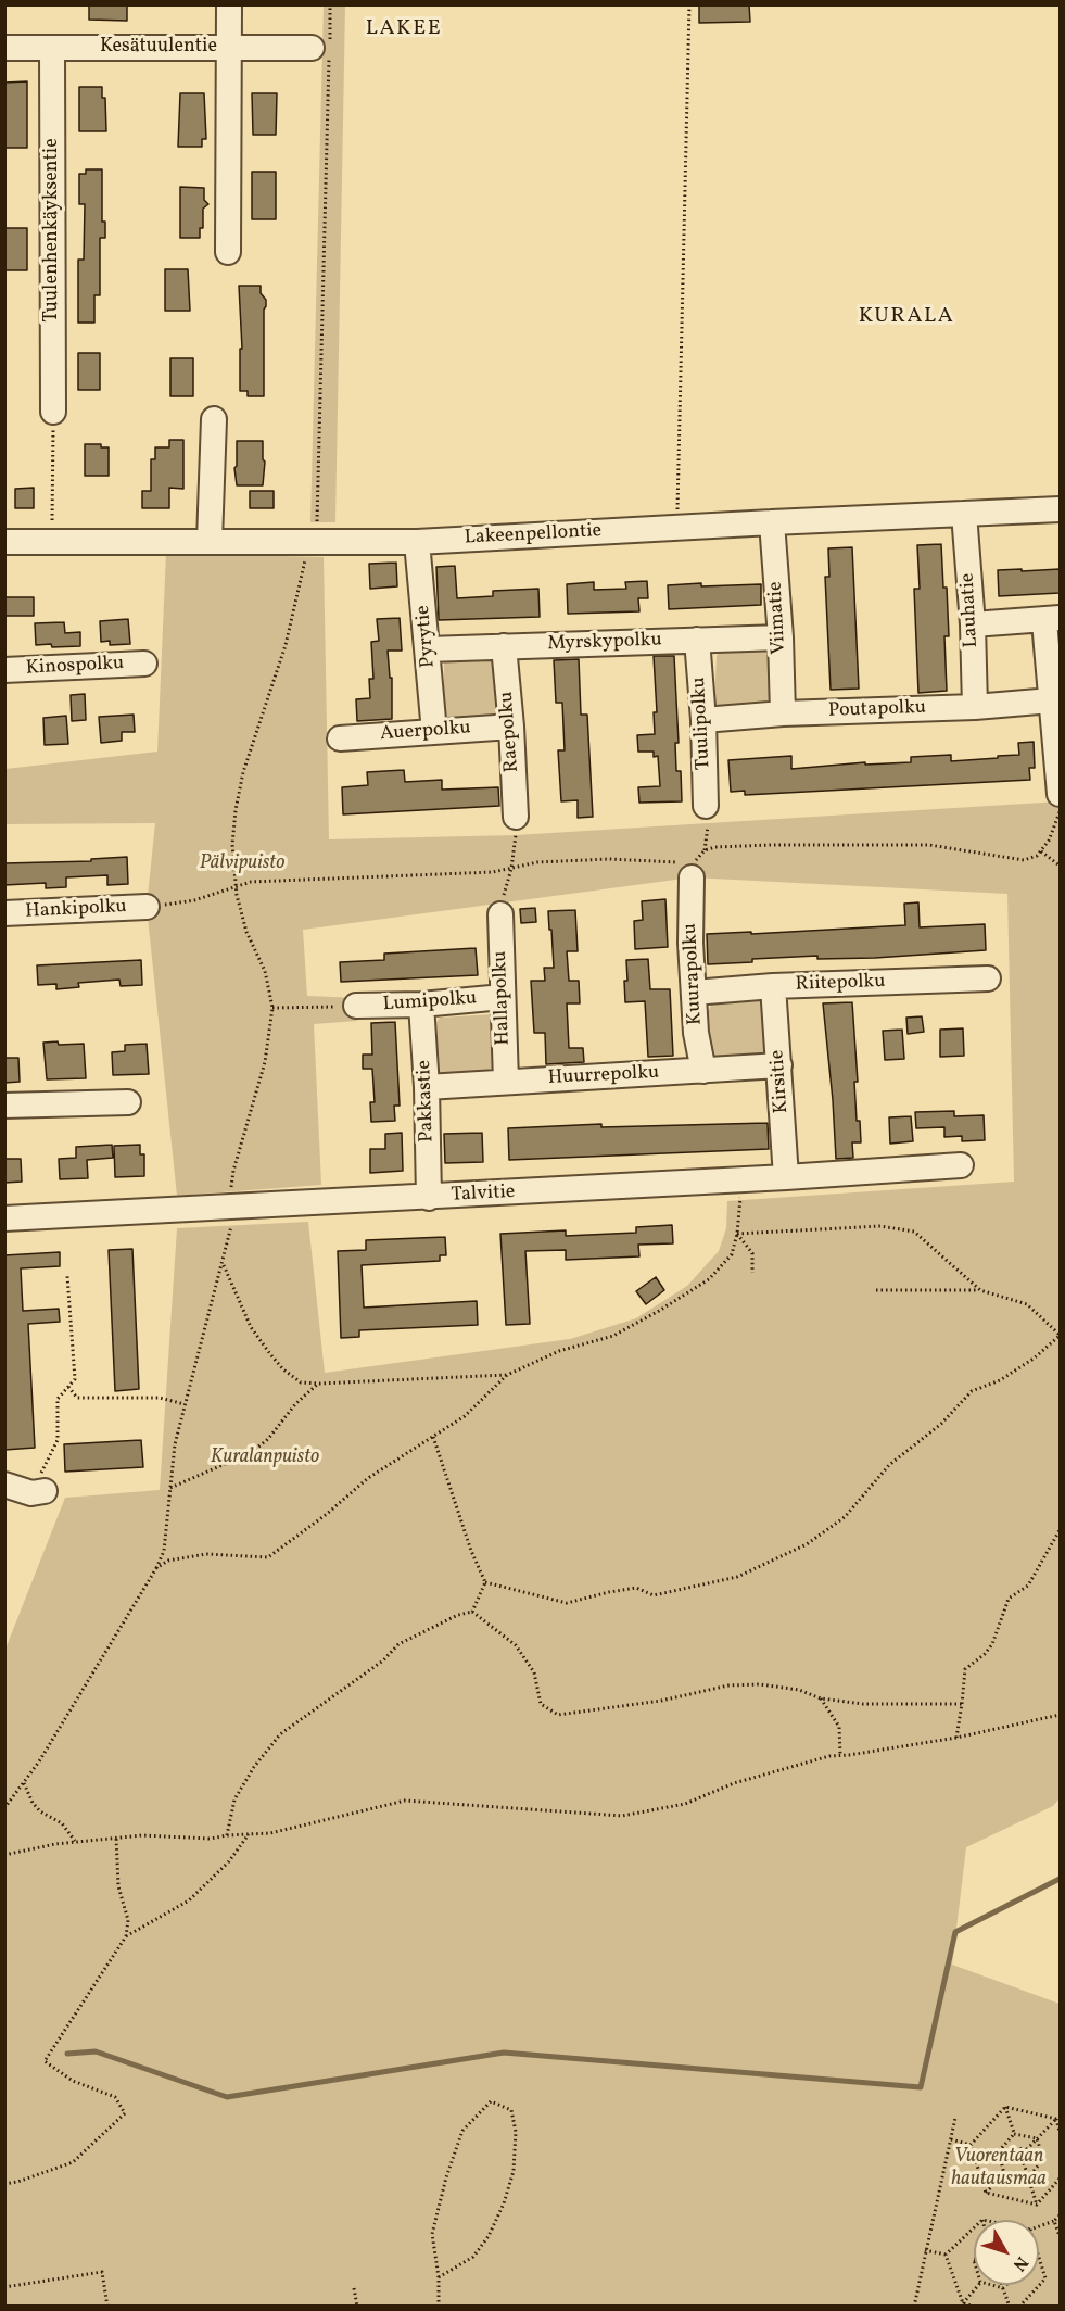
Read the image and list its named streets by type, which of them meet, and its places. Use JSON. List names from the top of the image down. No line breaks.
{"streets":{"street":["Kesätuulentie","Tuulenhenkäyksentie","Lakeenpellontie","Lauhatie","Viimatie","Pyrytie","Myrskypolku","Kinospolku","Poutapolku","Tuulipolku","Auerpolku","Raepolku","Hankipolku","Kuurapolku","Riitepolku","Hallapolku","Lumipolku","Huurrepolku","Kirsitie","Pakkastie","Talvitie"]},"crossings":[["Kesätuulentie","Tuulenhenkäyksentie"],["Lakeenpellontie","Lauhatie"],["Lakeenpellontie","Viimatie"],["Lakeenpellontie","Pyrytie"],["Lauhatie","Poutapolku"],["Viimatie","Myrskypolku"],["Viimatie","Poutapolku"],["Pyrytie","Myrskypolku"],["Pyrytie","Auerpolku"],["Myrskypolku","Tuulipolku"],["Myrskypolku","Raepolku"],["Poutapolku","Tuulipolku"],["Auerpolku","Raepolku"],["Kuurapolku","Riitepolku"],["Kuurapolku","Huurrepolku"],["Riitepolku","Kirsitie"],["Hallapolku","Lumipolku"],["Hallapolku","Huurrepolku"],["Lumipolku","Pakkastie"],["Huurrepolku","Kirsitie"],["Huurrepolku","Pakkastie"],["Kirsitie","Talvitie"],["Pakkastie","Talvitie"]],"districts":["LAKEE","KURALA"],"parks":["Pälvipuisto","Kuralanpuisto","Vuorentaan hautausmaa"],"north":"bottom right"}
